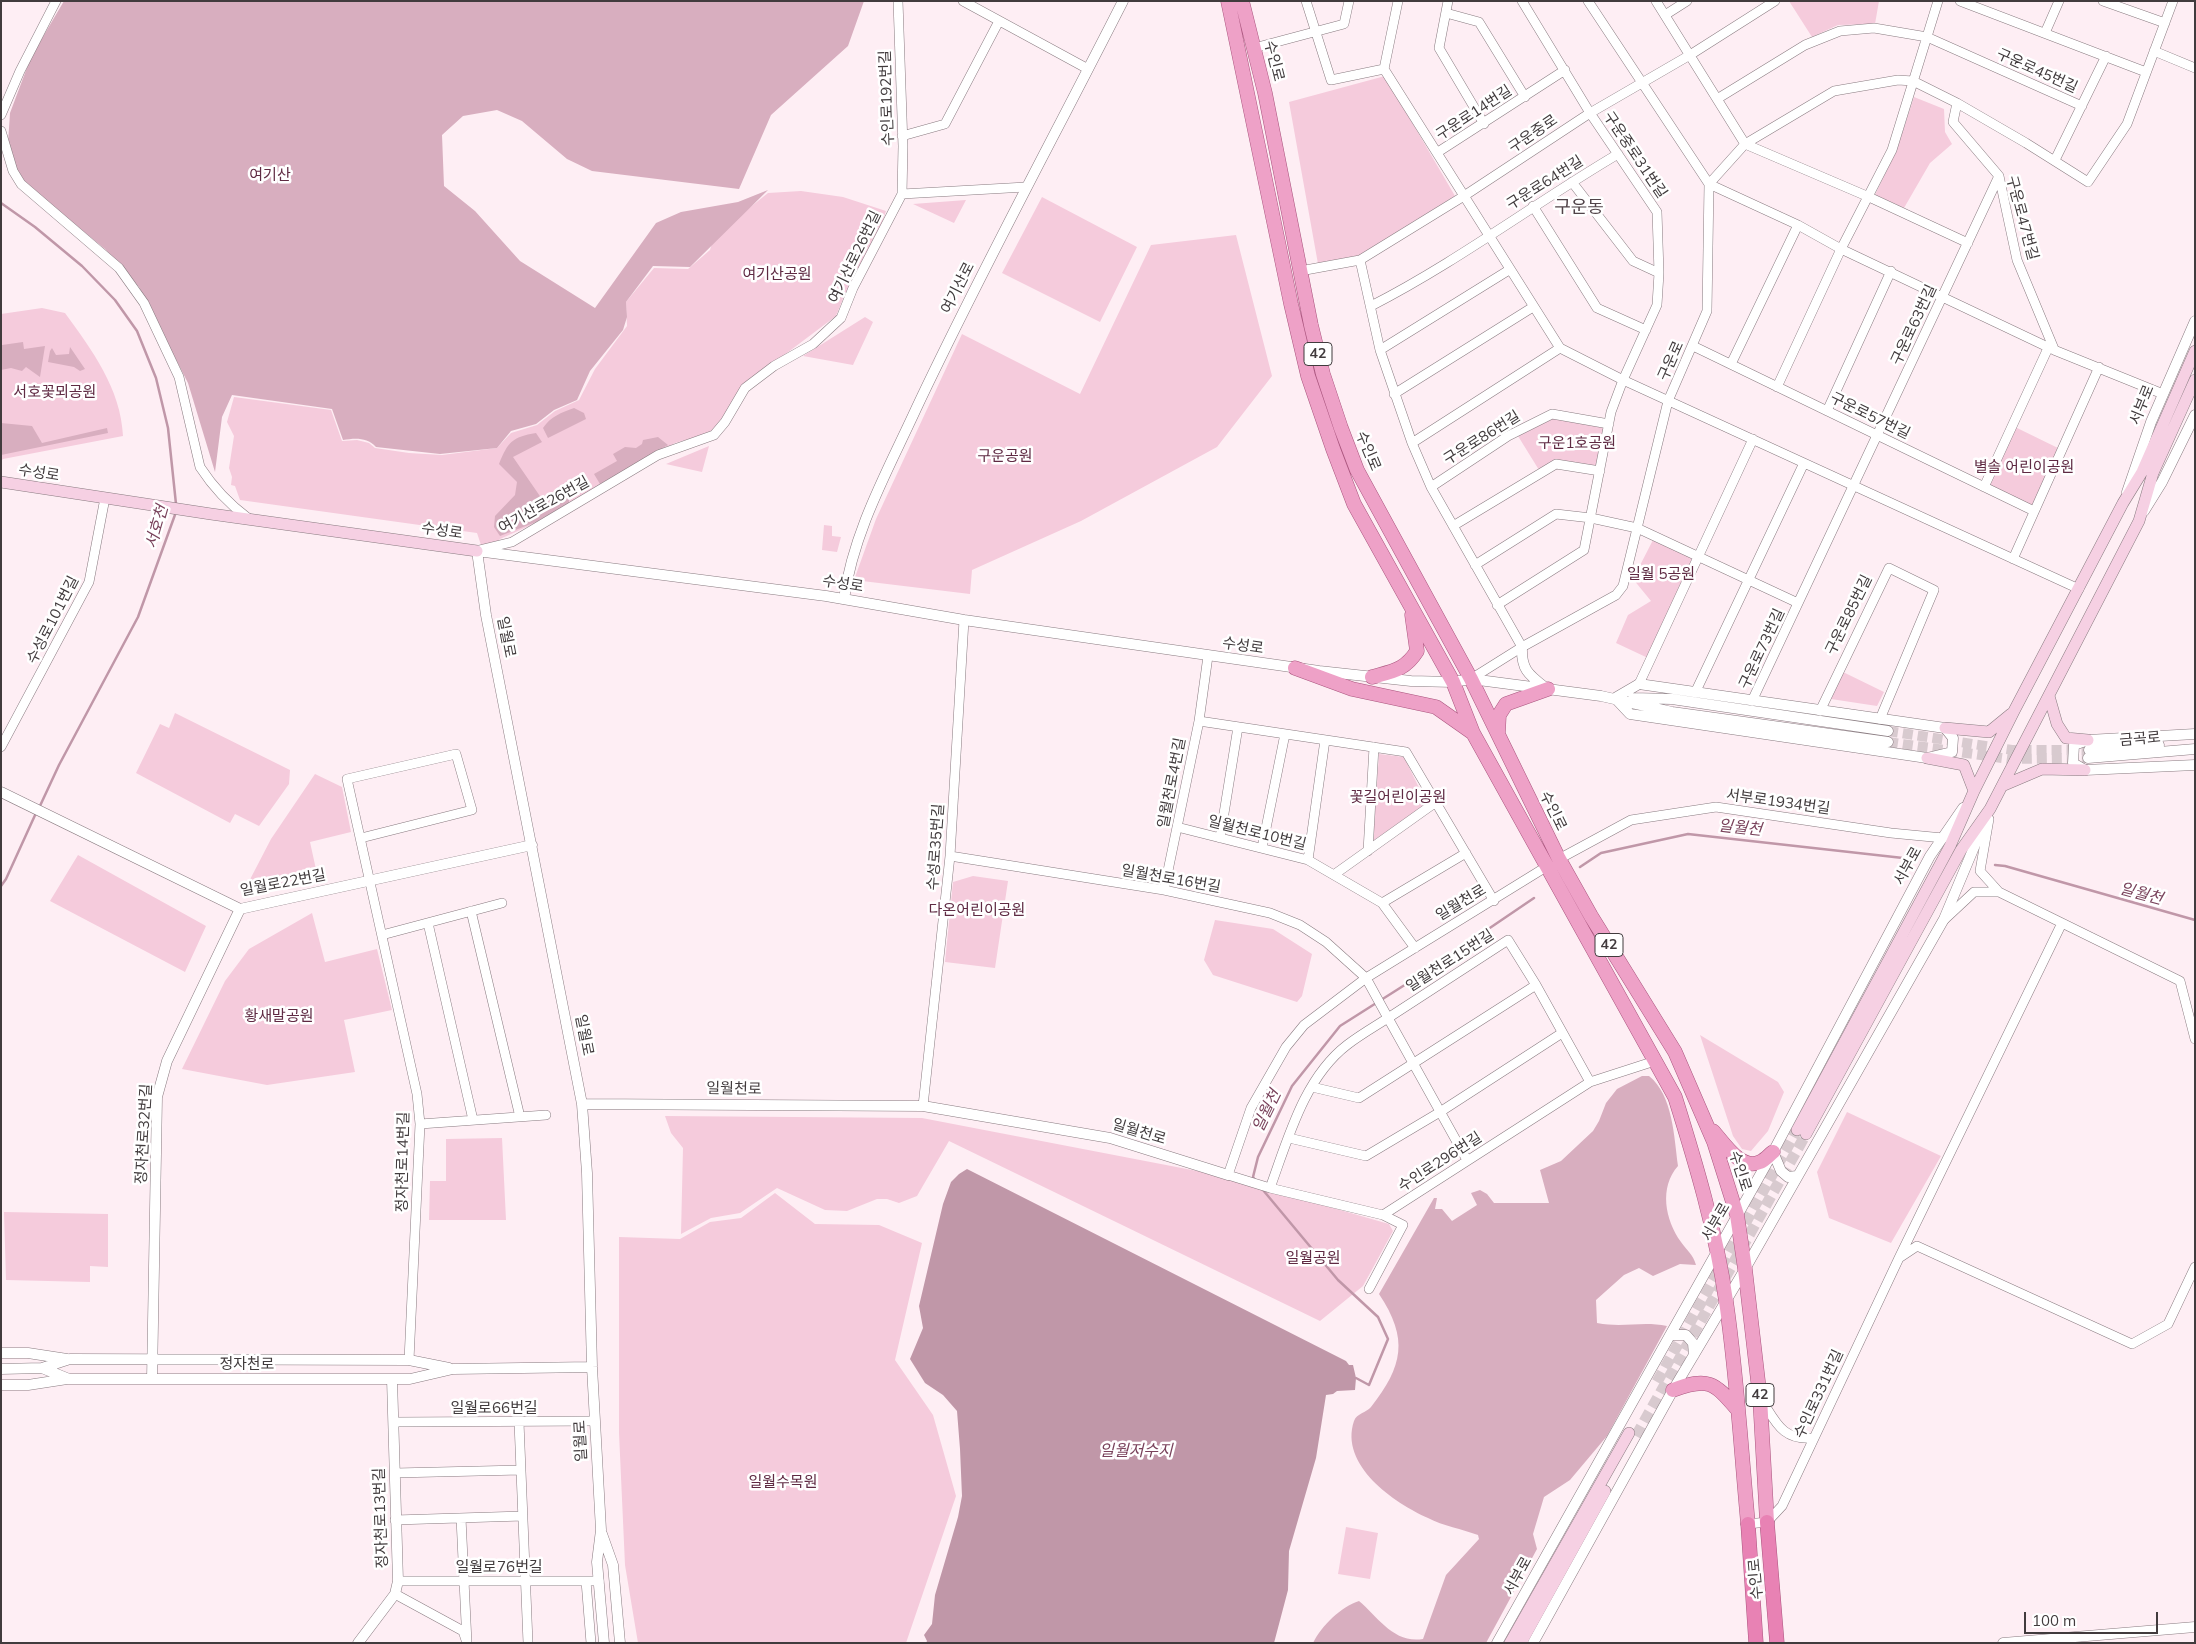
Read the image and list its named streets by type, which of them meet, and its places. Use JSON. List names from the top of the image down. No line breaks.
{"streets":{"highway":["수인로","42"],"main road":["서부로","수성로"],"street":["구운로45번길","수인로192번길","구운로14번길","구운중로","구운중로31번길","구운로64번길","구운로47번길","여기산로26번길","여기산로","구운로63번길","구운로","구운로57번길","구운로86번길","구운로85번길","수성로101번길","일월로","구운로73번길","금곡로","일월천로4번길","서부로1934번길","일월천로10번길","수성로35번길","일월천로16번길","일월로22번길","일월천로","일월천로15번길","정자천로32번길","정자천로14번길","수인로296번길","정자천로","수인로331번길","일월로66번길","정자천로13번길","일월로76번길"]},"crossings":[["수인로","구운중로"],["수인로","구운로"],["수인로","서부로"],["수인로","수성로"],["수인로","서부로1934번길"],["수인로","일월천로"],["수인로","수인로296번길"],["수인로","수인로331번길"],["수인로192번길","여기산로26번길"],["구운로14번길","구운중로"],["구운로14번길","구운중로31번길"],["구운중로","구운중로31번길"],["구운중로","구운로86번길"],["구운중로31번길","구운로64번길"],["구운로64번길","구운로86번길"],["구운로47번길","구운로63번길"],["여기산로26번길","수성로"],["여기산로26번길","일월로"],["여기산로","수성로"],["구운로63번길","구운로57번길"],["구운로63번길","구운로73번길"],["구운로","구운로57번길"],["구운로","구운로86번길"],["구운로","수성로"],["구운로","구운로73번길"],["서부로","서부로1934번길"],["구운로86번길","구운로73번길"],["수성로","수성로101번길"],["수성로","일월로"],["수성로","수성로35번길"],["일월로","일월로22번길"],["일월로","일월천로"],["일월로","정자천로"],["일월로","일월로66번길"],["일월로","일월로76번길"],["일월천로4번길","일월천로10번길"],["일월천로4번길","일월천로16번길"],["일월천로4번길","일월천로"],["일월천로10번길","일월천로"],["수성로35번길","일월천로16번길"],["수성로35번길","일월천로"],["일월천로16번길","일월천로"],["일월로22번길","정자천로32번길"],["일월로22번길","정자천로14번길"],["일월천로15번길","수인로296번길"],["정자천로32번길","정자천로"],["정자천로14번길","정자천로"],["정자천로","정자천로13번길"],["일월로66번길","정자천로13번길"],["정자천로13번길","일월로76번길"]],"districts":["구운동"],"water":["서호천","일월천","일월저수지"],"parks":["여기산","여기산공원","서호꽃뫼공원","구운1호공원","구운공원","별솔 어린이공원","일월 5공원","꽃길어린이공원","다온어린이공원","황새말공원","일월공원","일월수목원"],"scale_bar":"100 m"}
